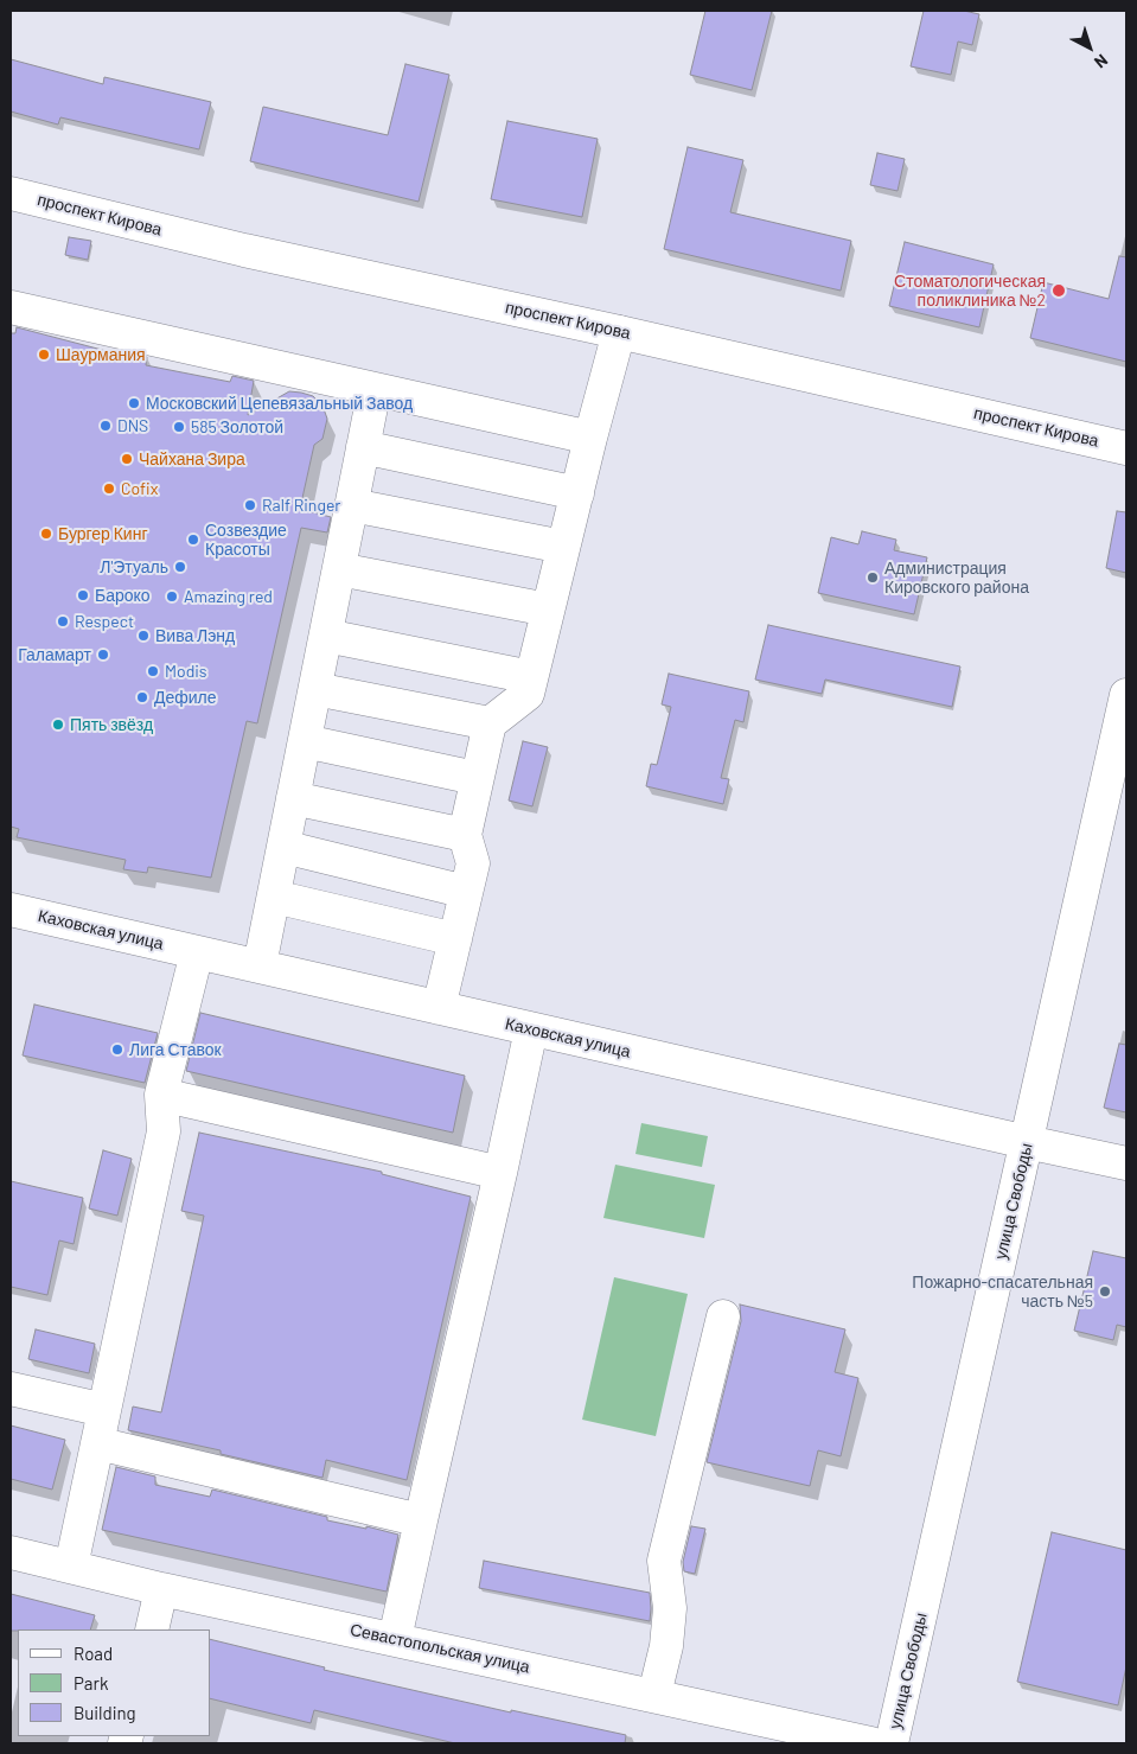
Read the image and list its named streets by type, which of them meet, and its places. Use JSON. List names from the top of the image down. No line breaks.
{"streets":{"street":["проспект Кирова","Каховская улица","улица Свободы","Севастопольская улица"]},"crossings":[["Каховская улица","улица Свободы"]],"places":["Стоматологическая поликлиника №2","Шаурмания","Московский Цепевязальный Завод","DNS","585 Золотой","Чайхана Зира","Cofix","Ralf Ringer","Бургер Кинг","Созвездие Красоты","Л'Этуаль","Администрация Кировского района","Бароко","Amazing red","Respect","Вива Лэнд","Галамарт","Modis","Дефиле","Пять звёзд","Лига Ставок","Пожарно-спасательная часть №5"],"legend":["Road","Park","Building"],"north":"bottom right"}
